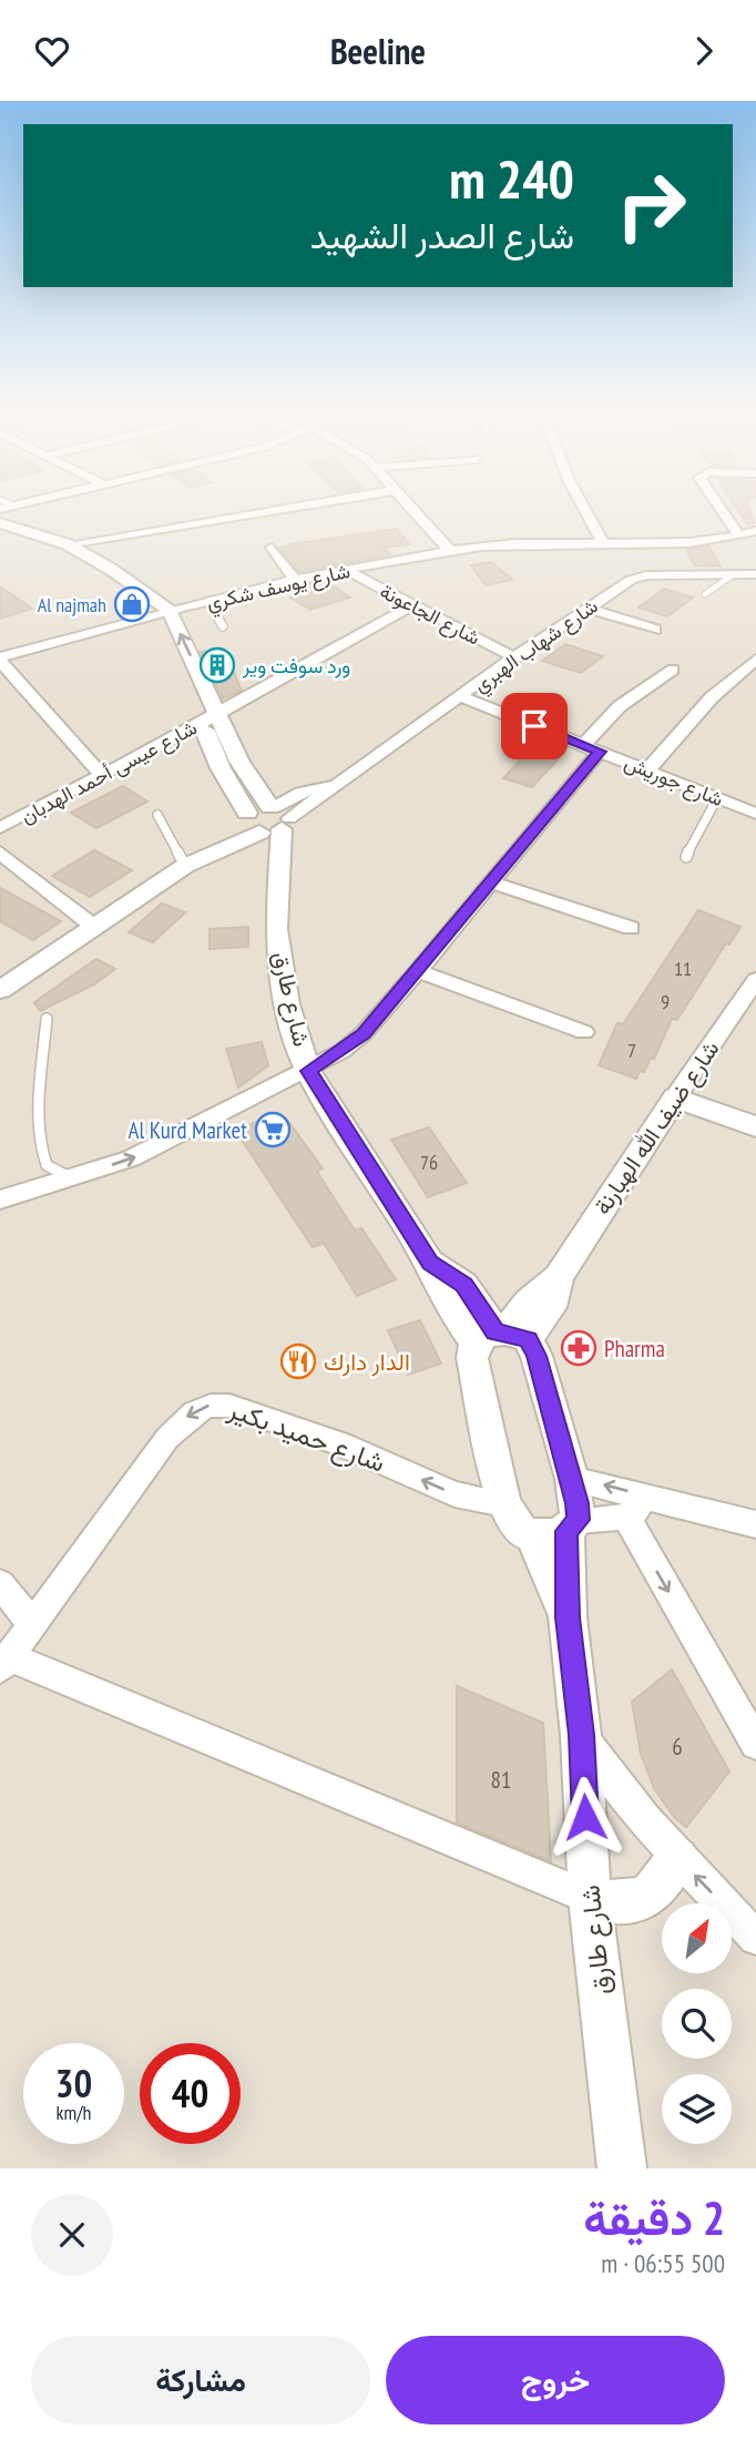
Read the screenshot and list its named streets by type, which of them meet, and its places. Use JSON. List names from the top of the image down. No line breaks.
{"streets":{"street":["شارع يوسف شكري","شارع الجاعونة","شارع شهاب الهبري","شارع عيسى أحمد الهدبان","شارع جوريش","شارع طارق","شارع ضيف الله الهبارنة","شارع حميد بكير"]},"crossings":[["شارع يوسف شكري","شارع الجاعونة"],["شارع يوسف شكري","شارع طارق"],["شارع الجاعونة","شارع شهاب الهبري"],["شارع الجاعونة","شارع عيسى أحمد الهدبان"],["شارع شهاب الهبري","شارع جوريش"],["شارع شهاب الهبري","شارع طارق"],["شارع عيسى أحمد الهدبان","شارع طارق"],["شارع طارق","شارع ضيف الله الهبارنة"],["شارع طارق","شارع حميد بكير"]],"one_way":["شارع حميد بكير"],"places":{"shop":["Al najmah"],"building":["ورد سوفت وير"],"supermarket":["Al Kurd Market"],"pharmacy":["Pharma"],"restaurant":["الدار دارك"]},"house_numbers":["11","9","7","76","6","81"],"north":"top right","page":{"header":"Beeline","turn":["240 m","شارع الصدر الشهيد"],"speed":"30 km/h","limit":"40","heading":["2 دقيقة","500 m · 06:55"],"buttons":["خروج","مشاركة"]}}
